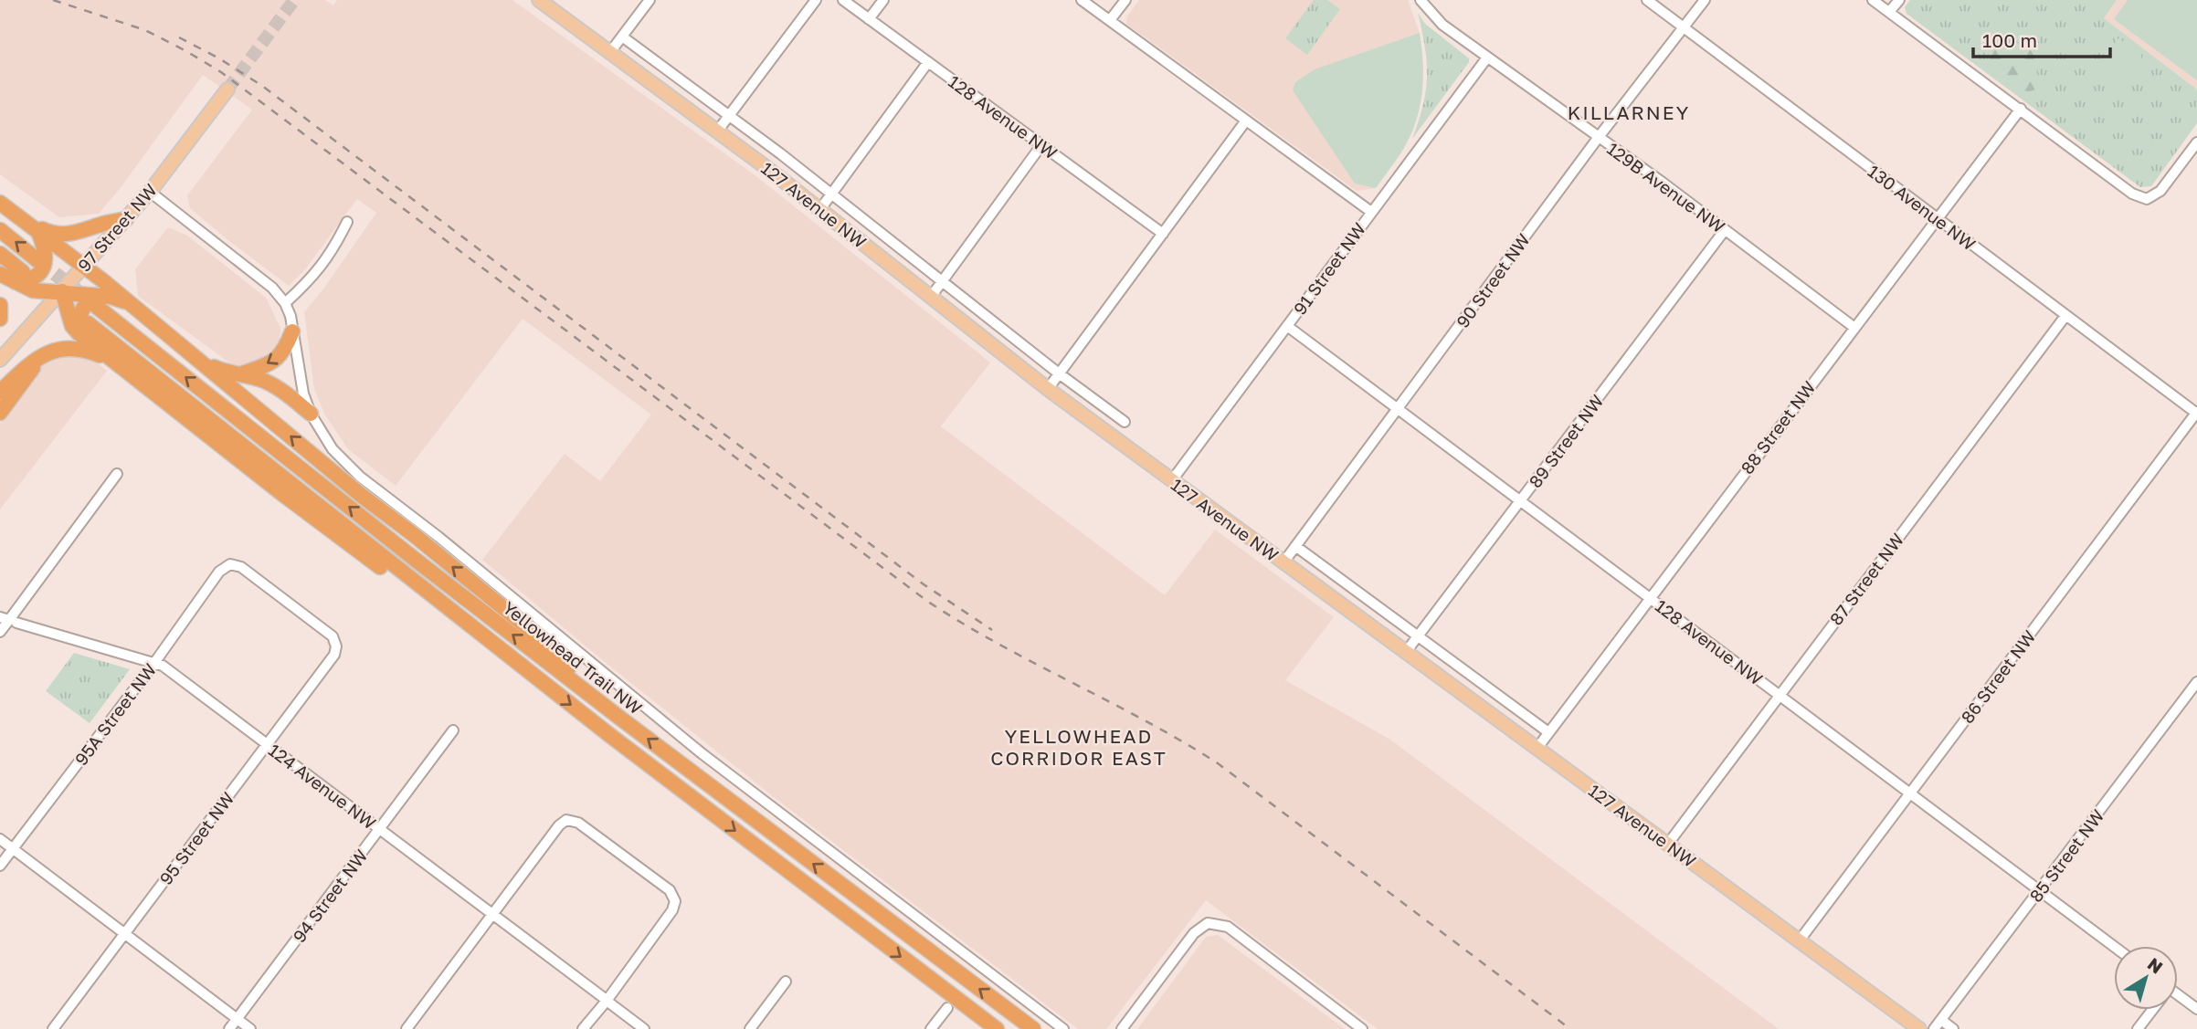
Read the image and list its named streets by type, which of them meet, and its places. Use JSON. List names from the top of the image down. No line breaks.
{"streets":{"highway":["Yellowhead Trail NW"],"main road":["127 Avenue NW","97 Street NW"],"street":["128 Avenue NW","129B Avenue NW","130 Avenue NW","91 Street NW","90 Street NW","88 Street NW","89 Street NW","87 Street NW","86 Street NW","95A Street NW","124 Avenue NW","95 Street NW","85 Street NW","94 Street NW"]},"crossings":[["128 Avenue NW","91 Street NW"],["128 Avenue NW","90 Street NW"],["128 Avenue NW","88 Street NW"],["128 Avenue NW","89 Street NW"],["128 Avenue NW","87 Street NW"],["128 Avenue NW","86 Street NW"],["128 Avenue NW","85 Street NW"],["129B Avenue NW","91 Street NW"],["129B Avenue NW","90 Street NW"],["129B Avenue NW","88 Street NW"],["129B Avenue NW","89 Street NW"],["127 Avenue NW","91 Street NW"],["127 Avenue NW","90 Street NW"],["127 Avenue NW","88 Street NW"],["127 Avenue NW","89 Street NW"],["127 Avenue NW","87 Street NW"],["127 Avenue NW","86 Street NW"],["130 Avenue NW","90 Street NW"],["130 Avenue NW","88 Street NW"],["130 Avenue NW","87 Street NW"],["130 Avenue NW","86 Street NW"],["95A Street NW","124 Avenue NW"],["95A Street NW","95 Street NW"],["124 Avenue NW","95 Street NW"],["124 Avenue NW","94 Street NW"]],"districts":["KILLARNEY","YELLOWHEAD CORRIDOR EAST"],"scale_bar":"100 m","north":"top right"}
